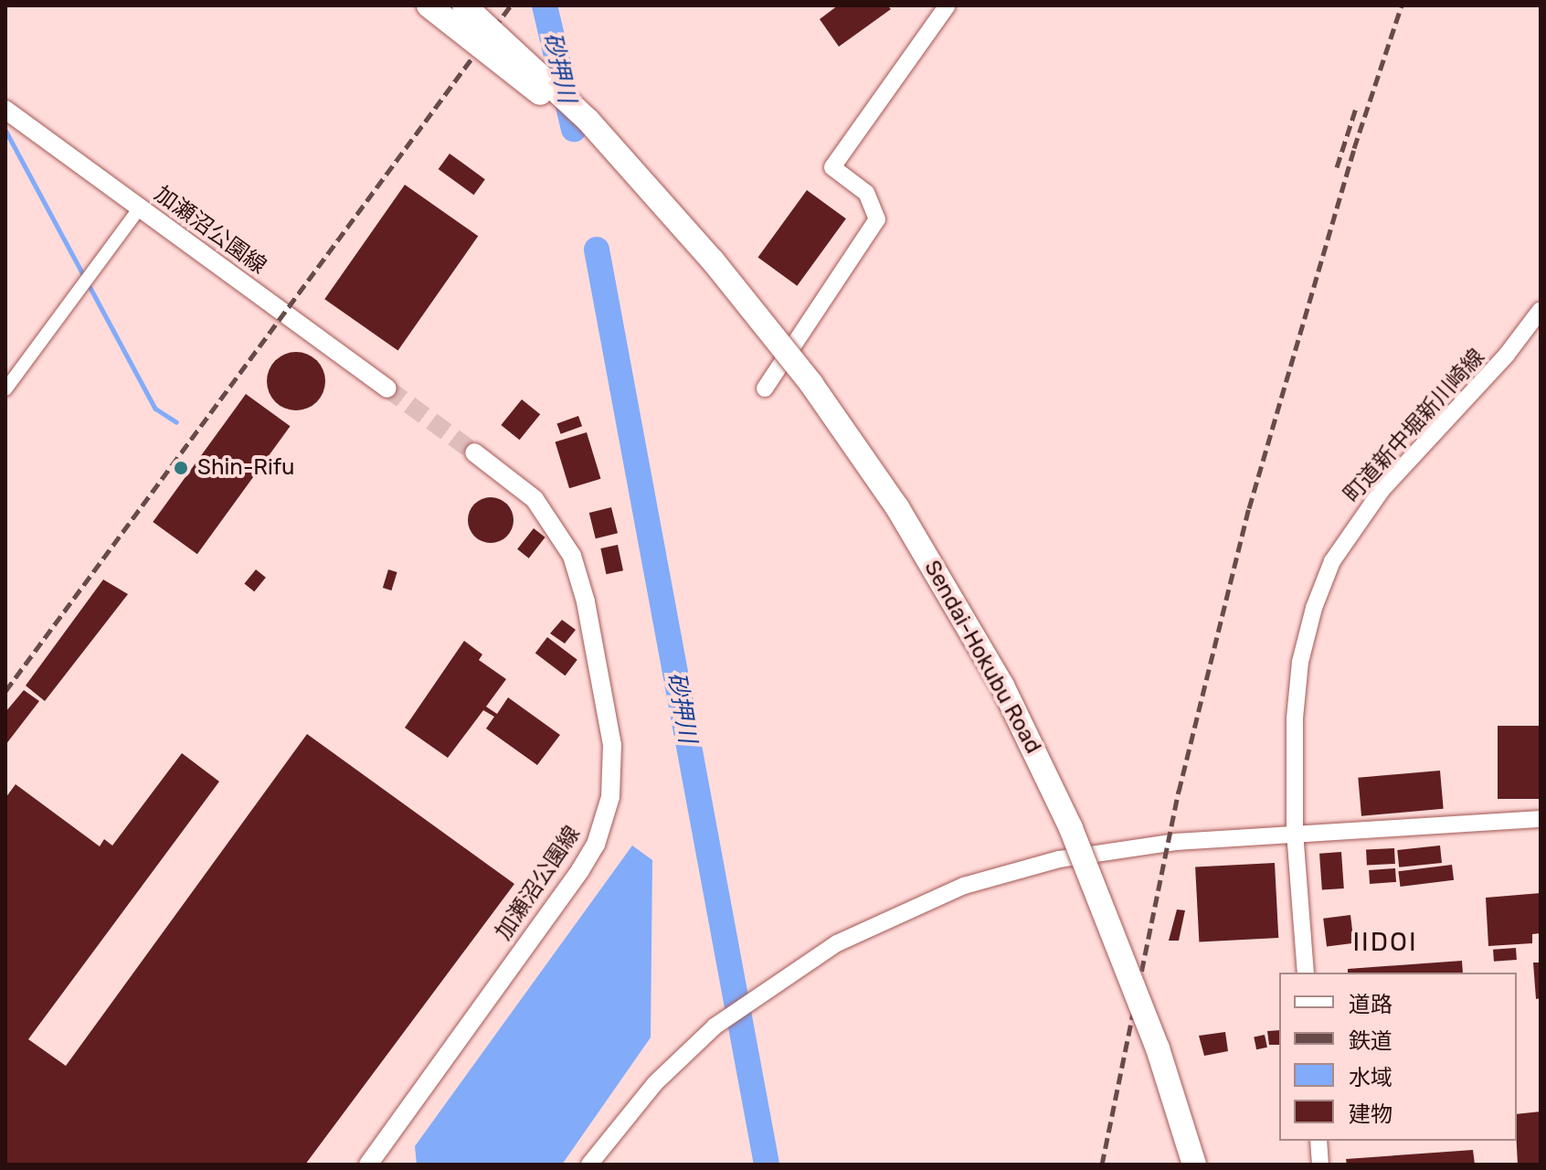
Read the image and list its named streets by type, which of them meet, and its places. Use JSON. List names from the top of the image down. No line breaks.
{"streets":{"highway":["Sendai-Hokubu Road"],"main road":["加瀬沼公園線"],"street":["町道新中堀新川崎線"]},"districts":["IIDOI"],"water":["砂押川"],"places":["Shin-Rifu"],"legend":["道路","鉄道","水域","建物"]}
